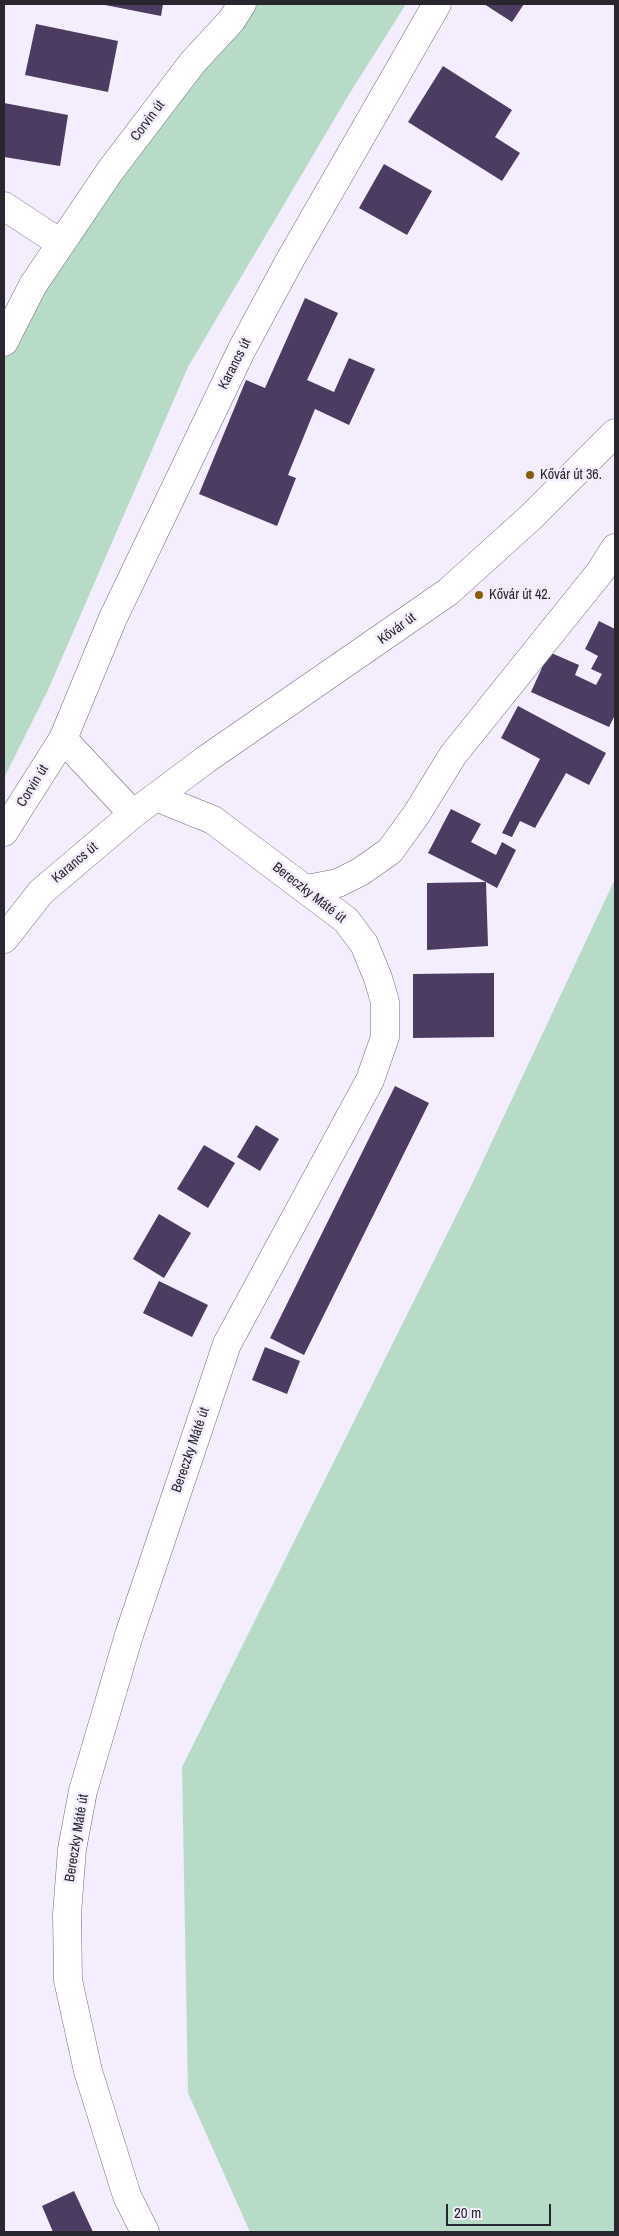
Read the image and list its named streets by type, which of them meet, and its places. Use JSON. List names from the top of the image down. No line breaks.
{"streets":{"street":["Corvin út","Karancs út","Kővár út","Bereczky Máté út"]},"crossings":[["Corvin út","Karancs út"],["Karancs út","Kővár út"],["Karancs út","Bereczky Máté út"],["Kővár út","Bereczky Máté út"]],"places":["Kővár út 36.","Kővár út 42."],"scale_bar":"20 m"}
